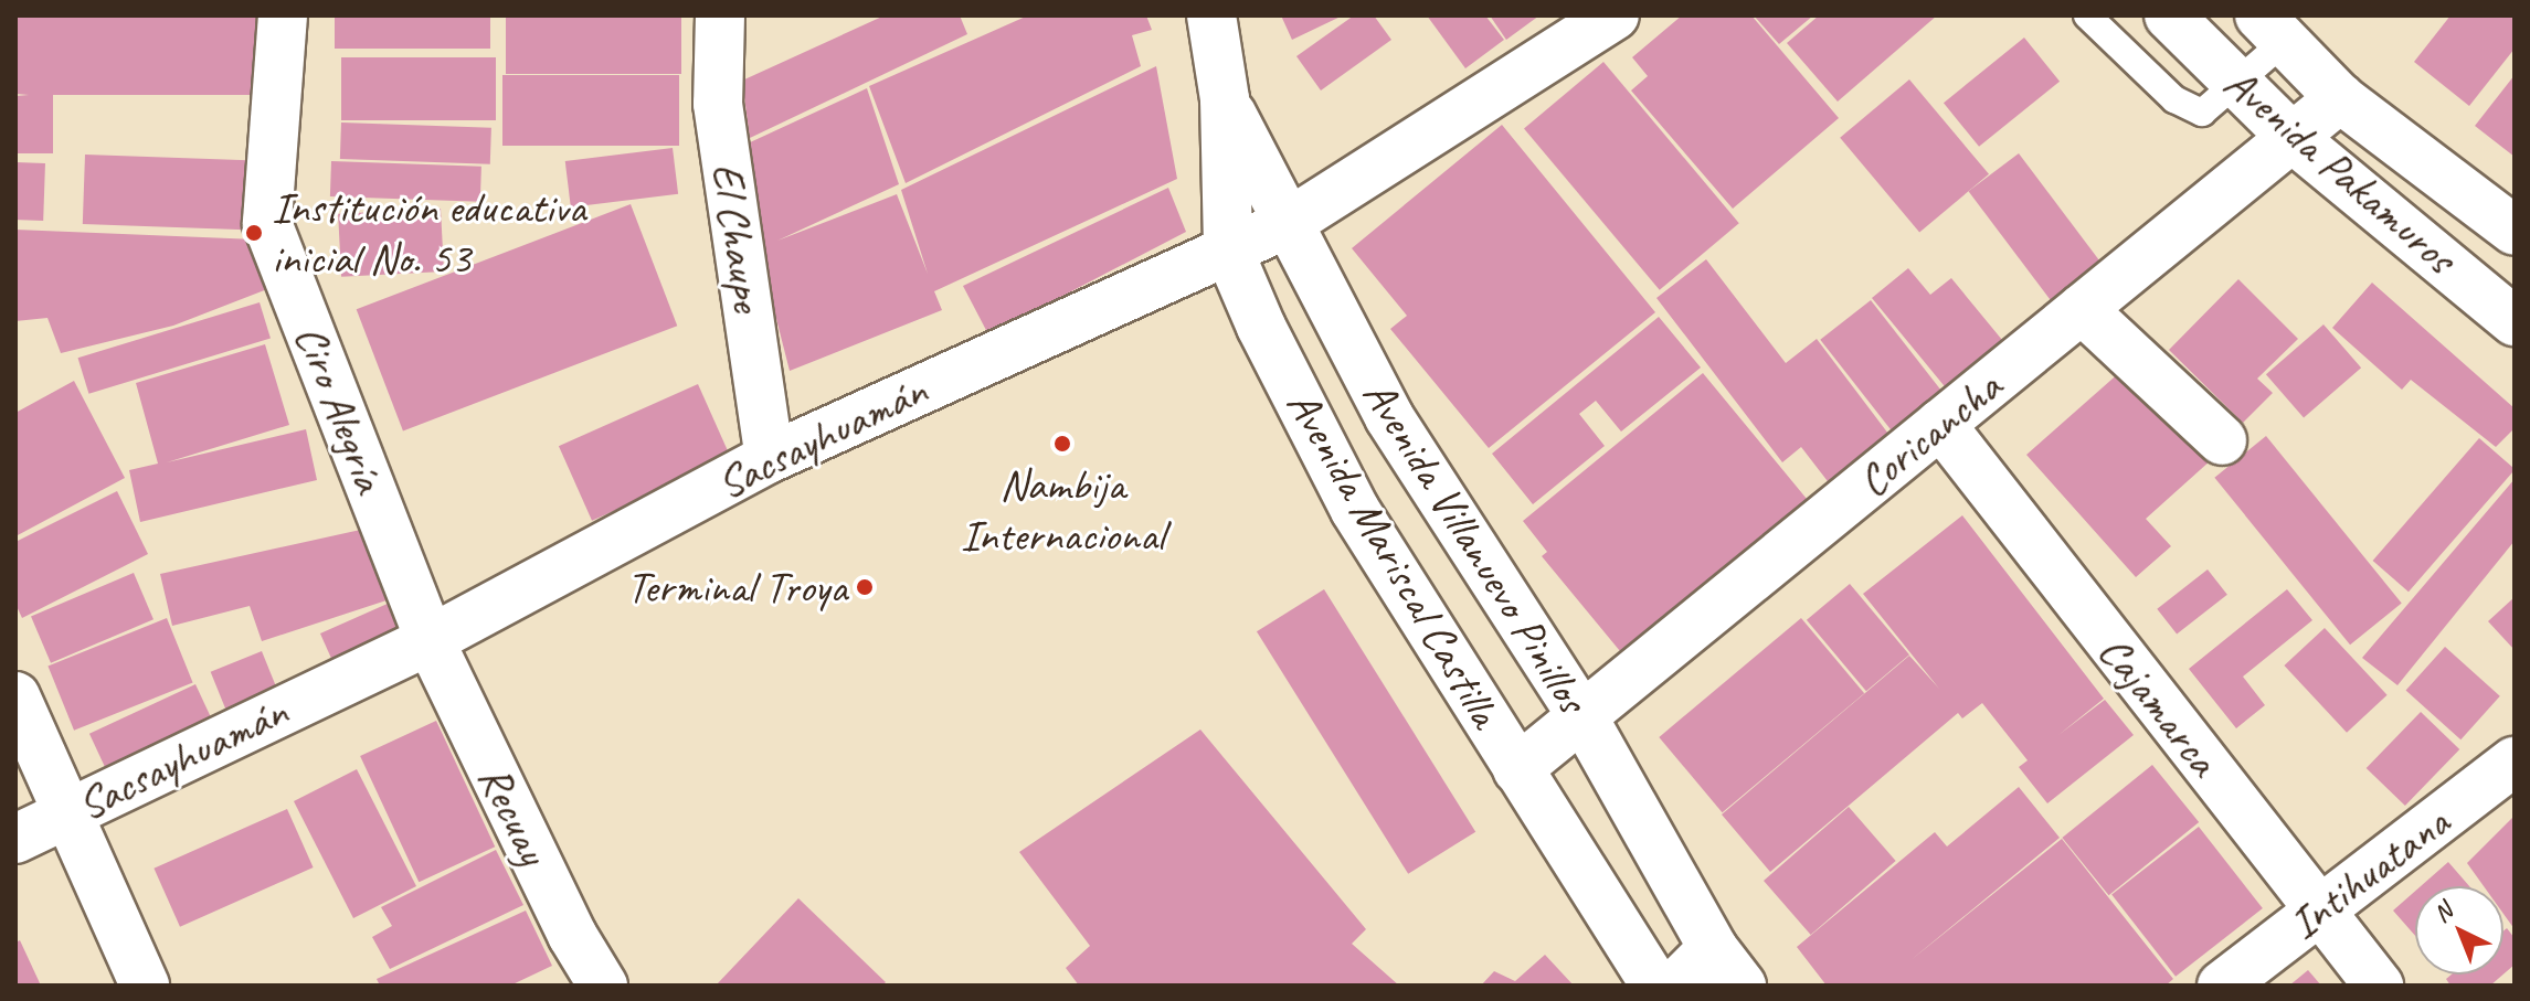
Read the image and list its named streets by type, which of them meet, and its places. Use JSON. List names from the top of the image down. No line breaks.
{"streets":{"main road":["Avenida Pakamuros","El Chaupe","Ciro Alegría","Coricancha","Sacsayhuamán","Avenida Villanuevo Pinillos","Avenida Mariscal Castilla","Cajamarca","Recuay","Intihuatana"]},"crossings":[["Avenida Pakamuros","Coricancha"],["El Chaupe","Sacsayhuamán"],["Ciro Alegría","Sacsayhuamán"],["Ciro Alegría","Recuay"],["Coricancha","Avenida Villanuevo Pinillos"],["Coricancha","Avenida Mariscal Castilla"],["Coricancha","Cajamarca"],["Sacsayhuamán","Avenida Villanuevo Pinillos"],["Sacsayhuamán","Avenida Mariscal Castilla"],["Sacsayhuamán","Recuay"],["Avenida Villanuevo Pinillos","Avenida Mariscal Castilla"],["Cajamarca","Intihuatana"]],"places":["Institución educativa inicial No. 53","Nambija Internacional","Terminal Troya"],"north":"top left"}
